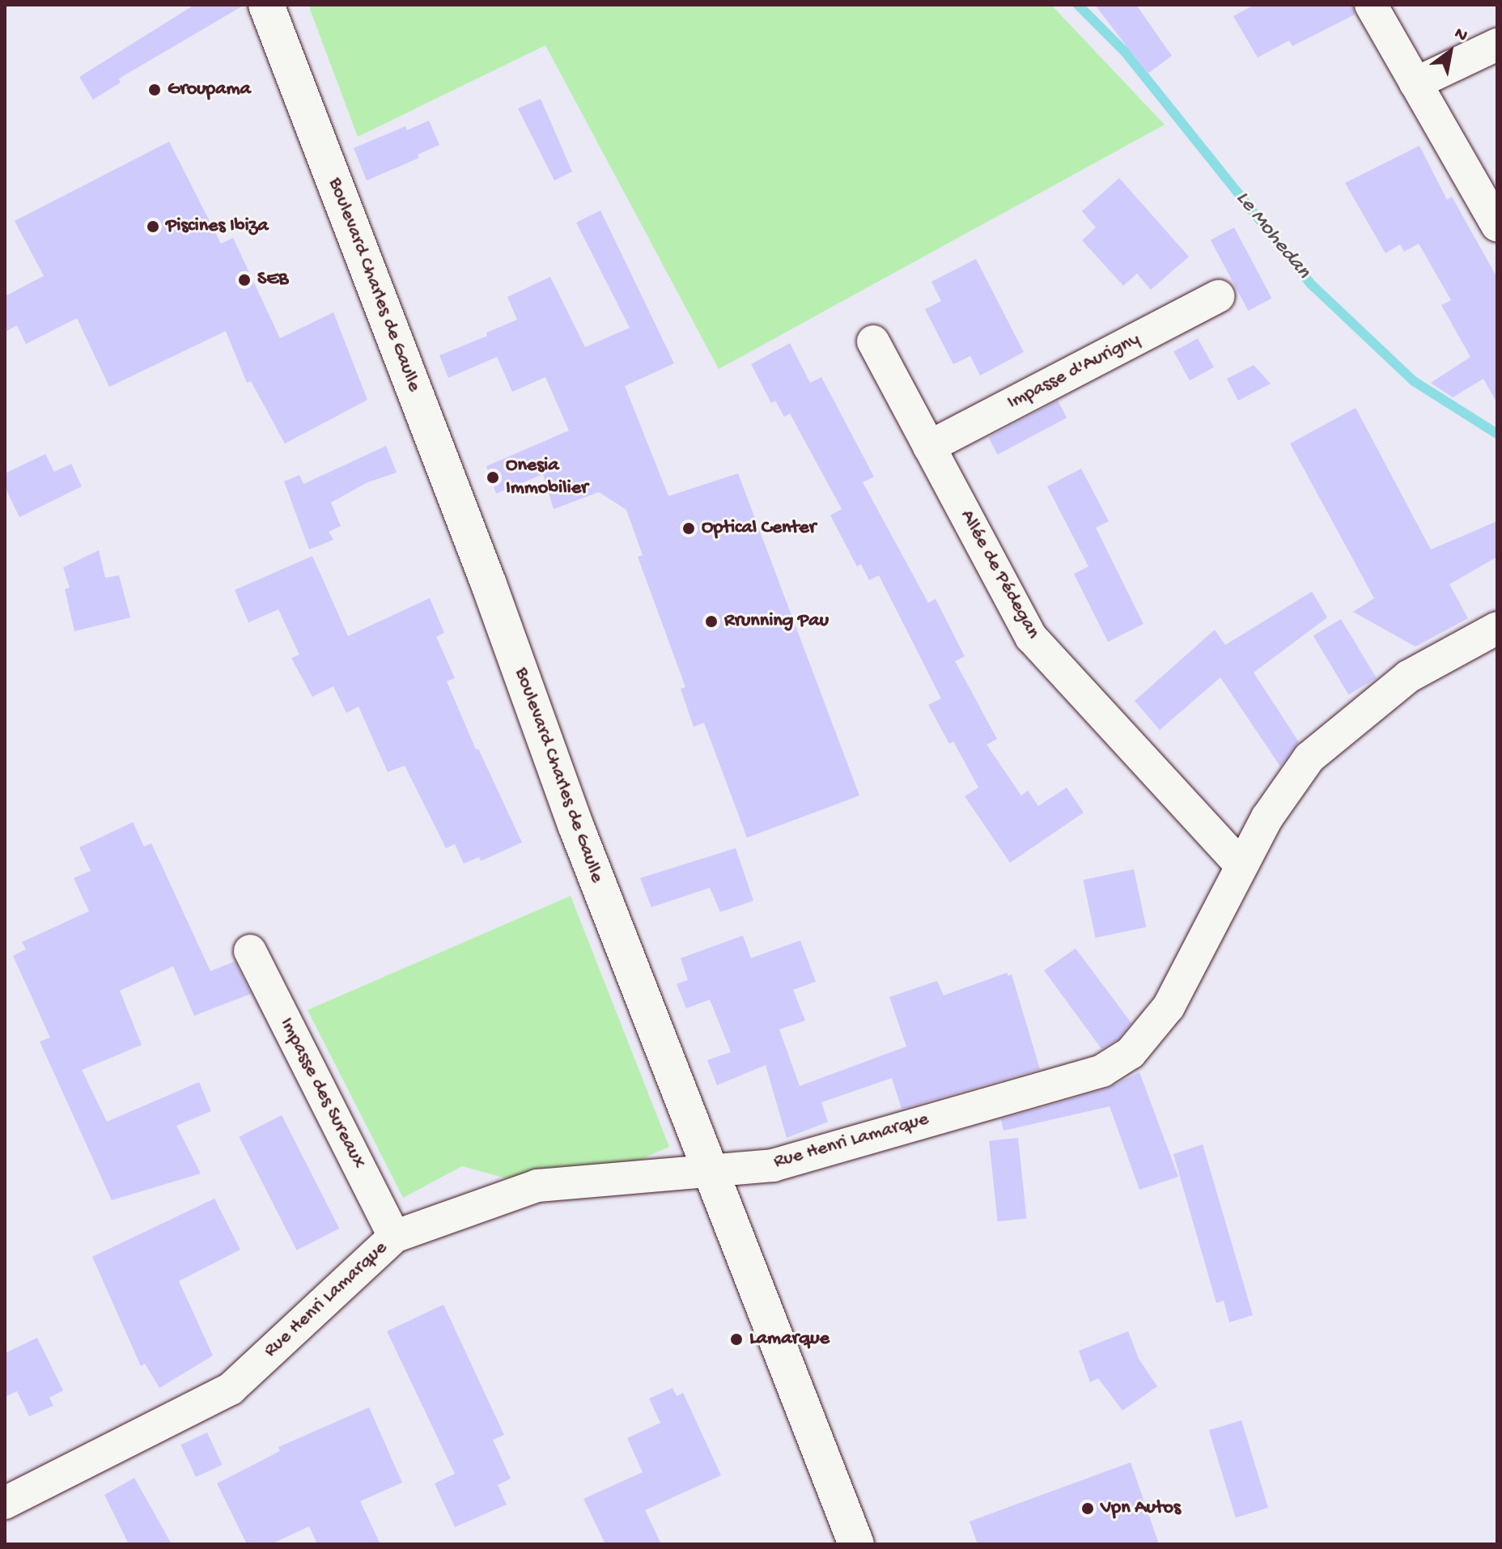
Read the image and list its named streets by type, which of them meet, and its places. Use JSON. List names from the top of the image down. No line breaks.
{"streets":{"main road":["Boulevard Charles de Gaulle"],"street":["Impasse d'Aurigny","Allée de Pédegan","Impasse des Sureaux","Rue Henri Lamarque"]},"crossings":[["Boulevard Charles de Gaulle","Rue Henri Lamarque"],["Impasse d'Aurigny","Allée de Pédegan"],["Allée de Pédegan","Rue Henri Lamarque"],["Impasse des Sureaux","Rue Henri Lamarque"]],"water":["Le Mohedan"],"places":["Groupama","Piscines Ibiza","SEB","Onesia Immobilier","Optical Center","Rrunning Pau","Lamarque","Vpn Autos"],"north":"top right"}
